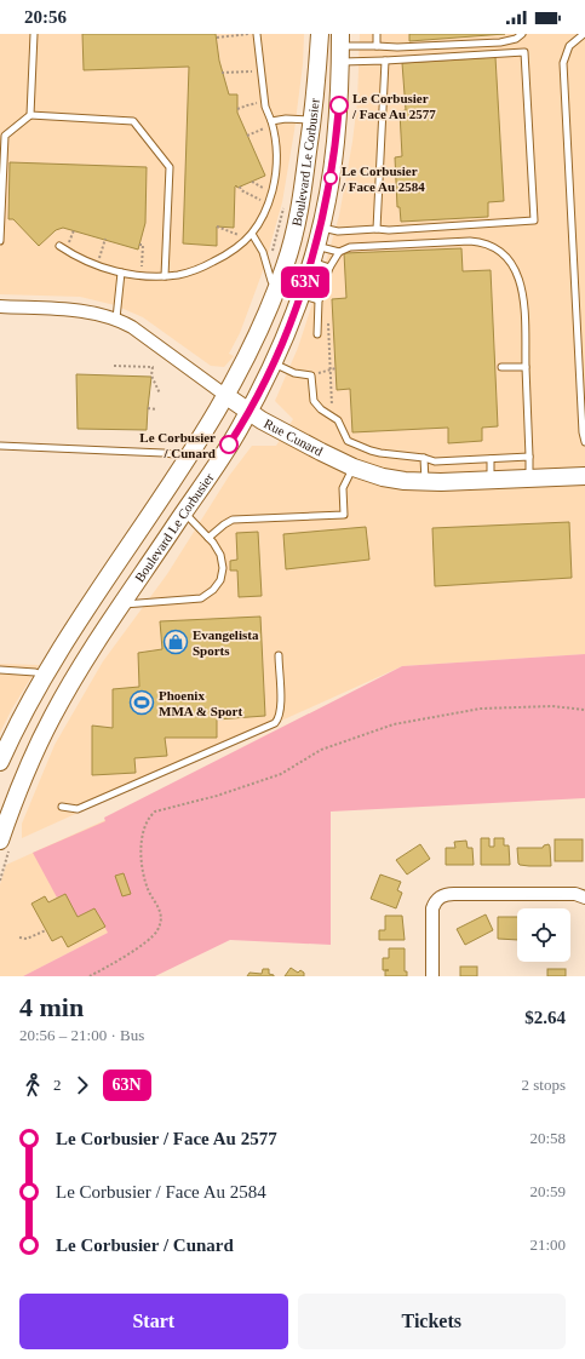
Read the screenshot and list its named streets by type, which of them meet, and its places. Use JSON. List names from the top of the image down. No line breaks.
{"streets":{"street":["Boulevard Le Corbusier","Rue Cunard"]},"crossings":[["Boulevard Le Corbusier","Rue Cunard"]],"places":{"other":["Le Corbusier / Face Au 2577","Le Corbusier / Face Au 2584","Le Corbusier / Cunard"],"shop":["Evangelista Sports"],"sports":["Phoenix MMA & Sport"]},"lines":["bus line 63N"],"page":{"status":"20:56","on_map":"63N","heading":["4 min","20:56 – 21:00 · Bus","$2.64"],"legs":["2","63N","2 stops"],"list":[{"name":"Le Corbusier / Face Au 2577","value":"20:58"},{"name":"Le Corbusier / Face Au 2584","value":"20:59"},{"name":"Le Corbusier / Cunard","value":"21:00"}],"buttons":["Start","Tickets"]}}
